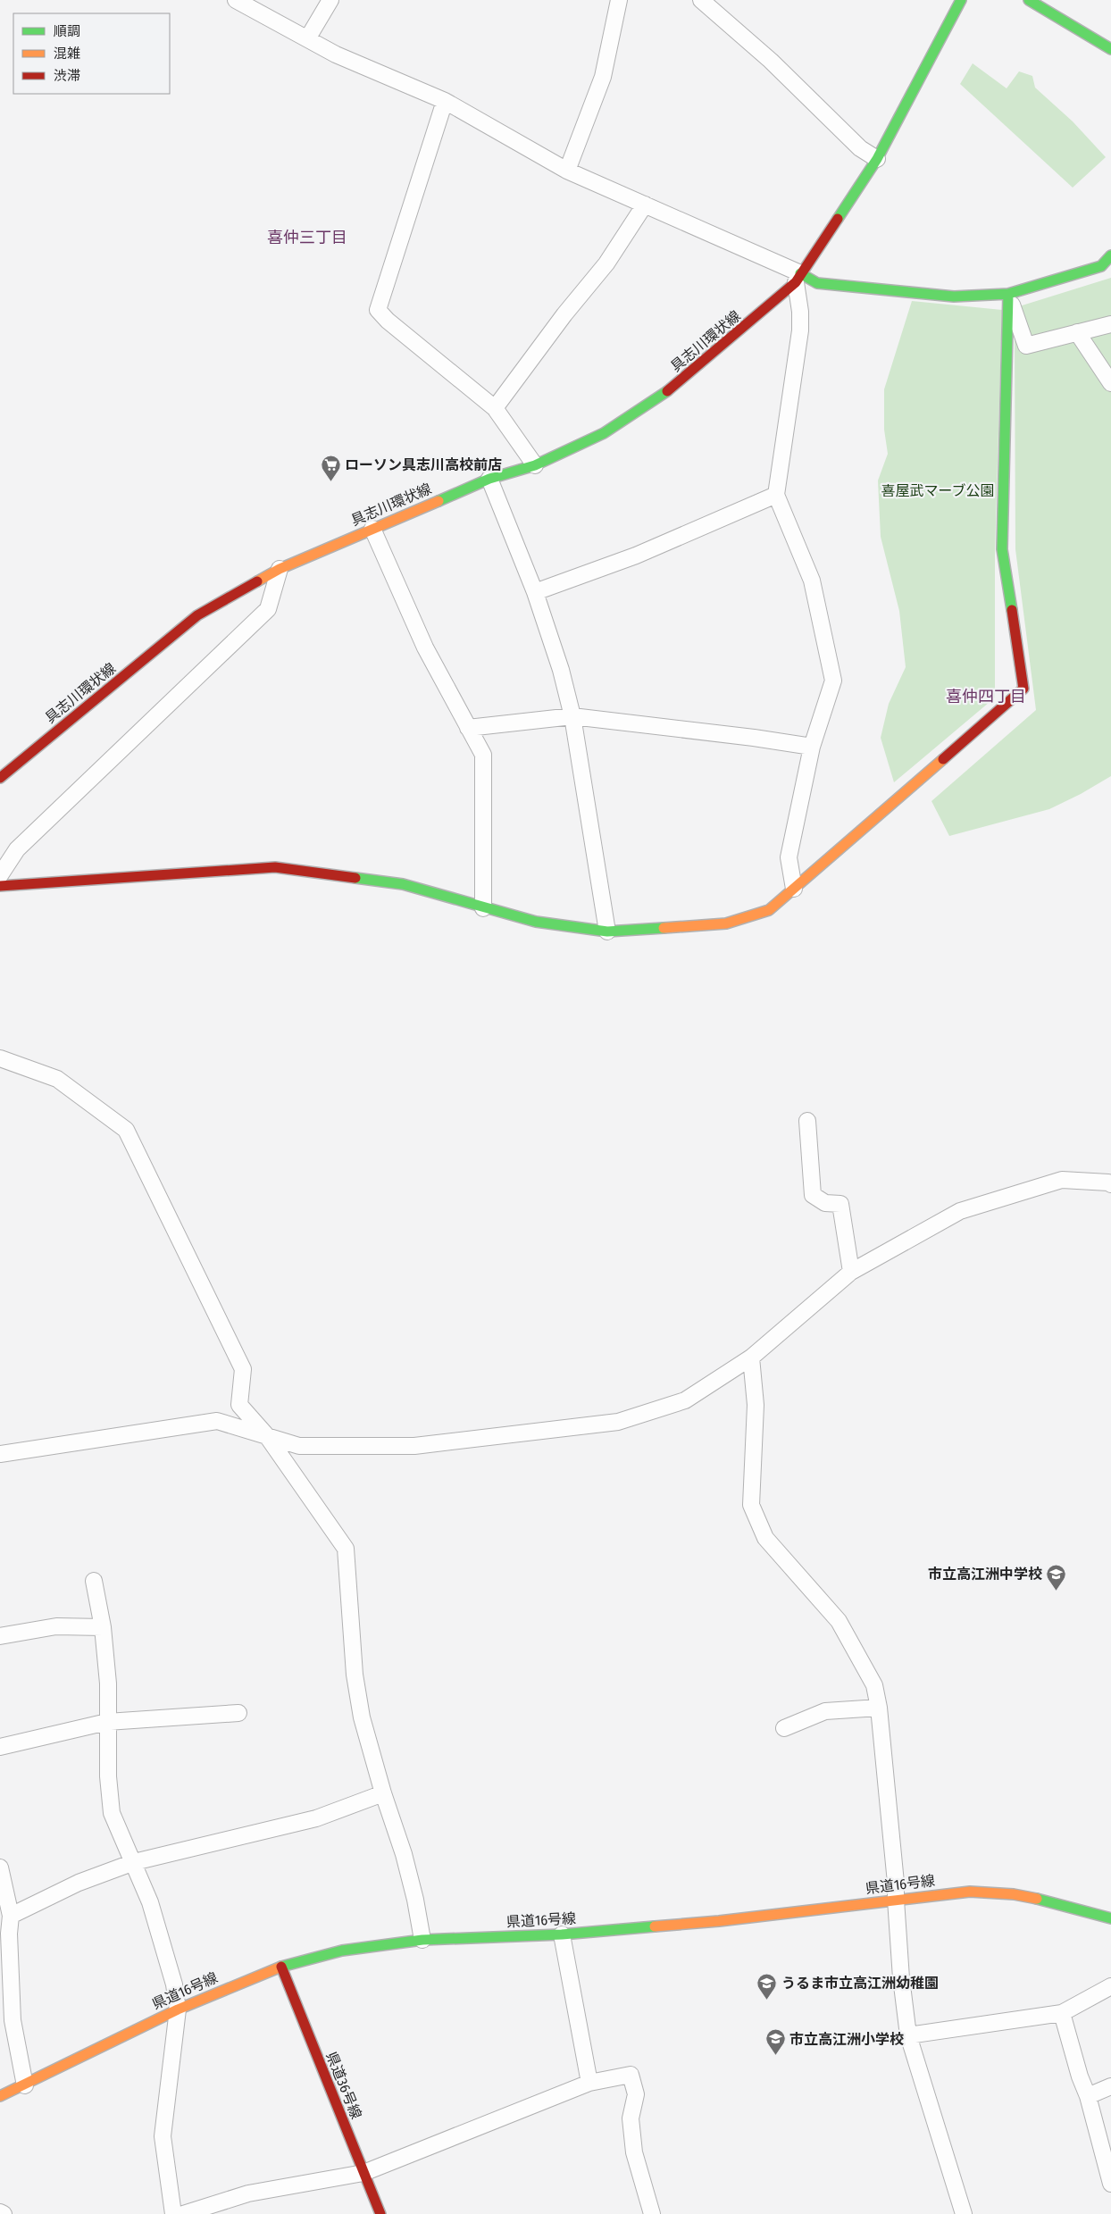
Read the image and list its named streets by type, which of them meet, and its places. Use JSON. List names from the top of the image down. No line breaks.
{"streets":{"main road":["具志川環状線","県道16号線","県道36号線"]},"crossings":[["県道16号線","県道36号線"]],"districts":["喜仲三丁目","喜仲四丁目"],"parks":["喜屋武マーブ公園"],"places":{"supermarket":["ローソン具志川高校前店"],"school or university":["市立高江洲中学校","うるま市立高江洲幼稚園","市立高江洲小学校"]},"legend":["順調","混雑","渋滞"]}
